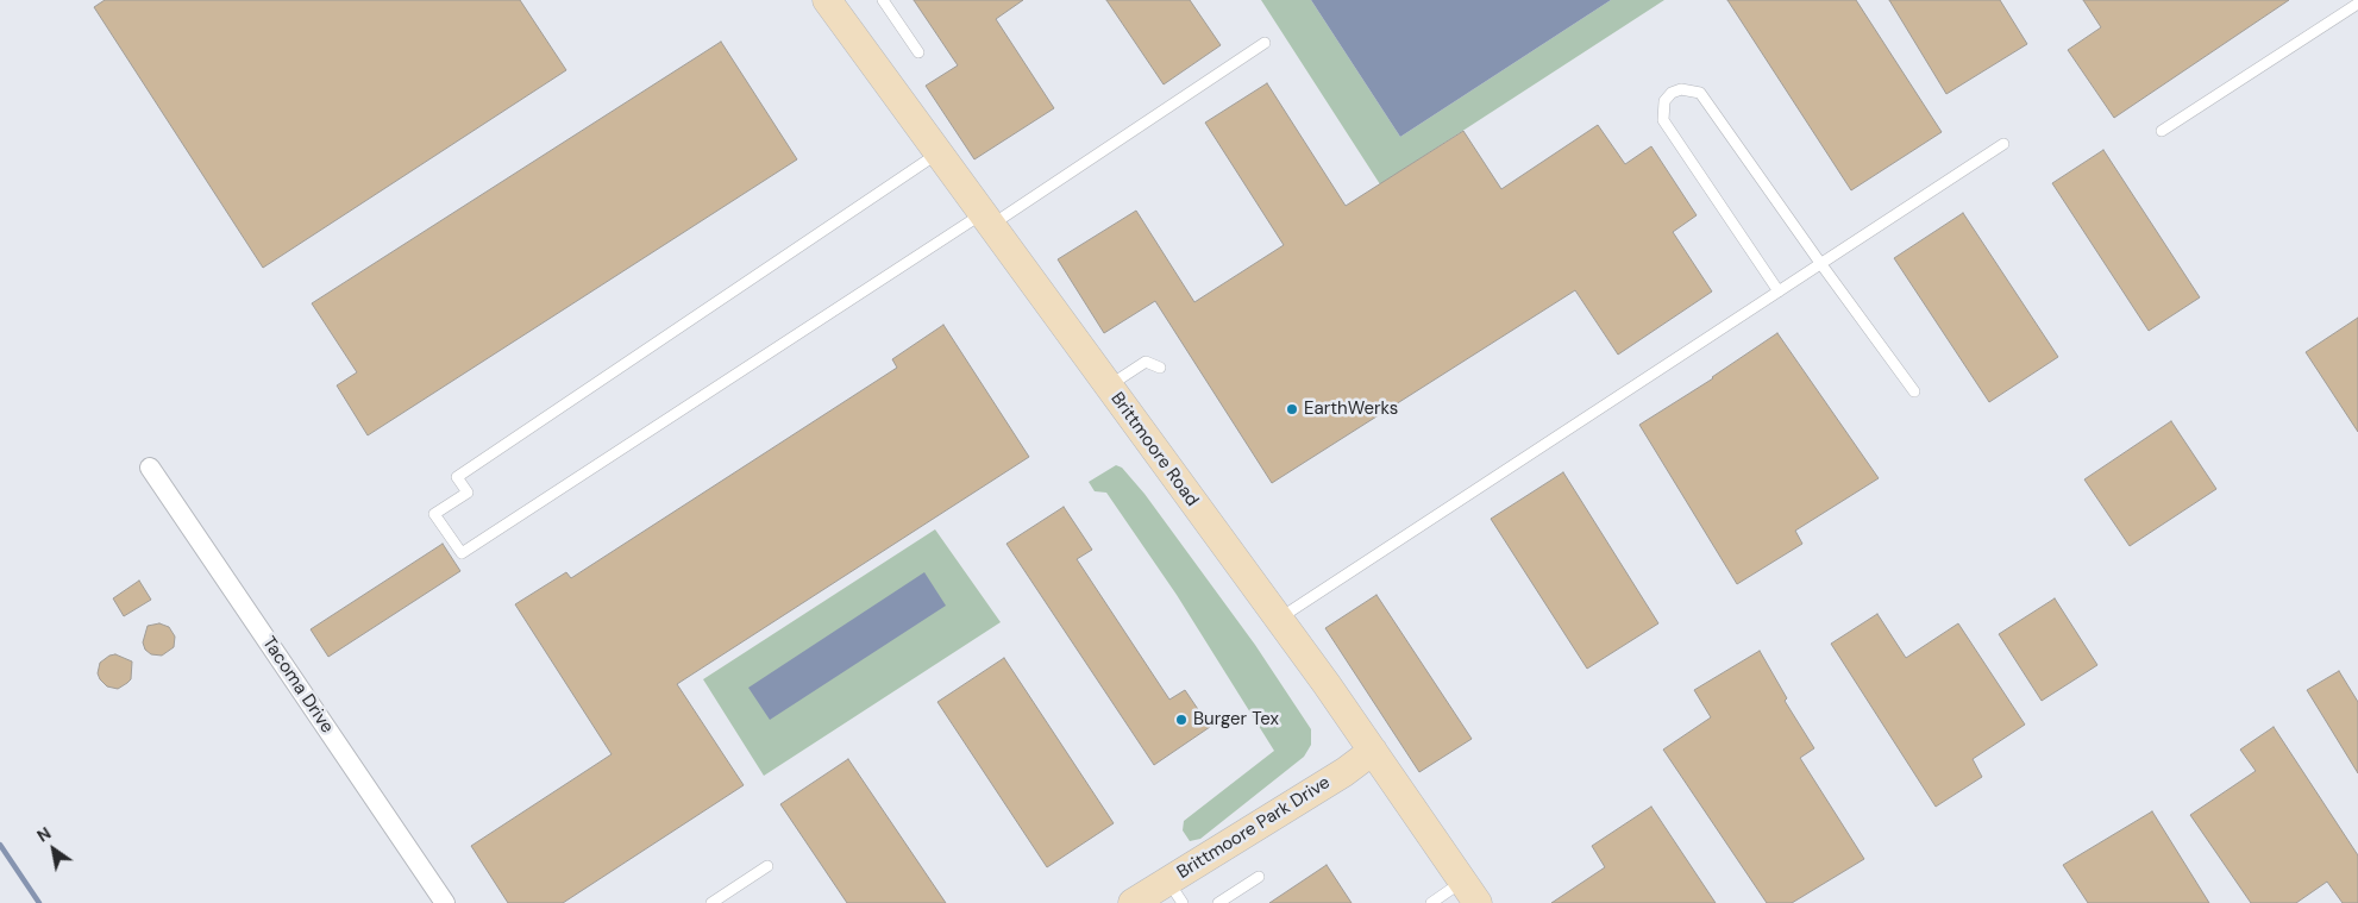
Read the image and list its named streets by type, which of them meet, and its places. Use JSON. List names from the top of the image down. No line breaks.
{"streets":{"main road":["Brittmoore Road","Brittmoore Park Drive"],"street":["Tacoma Drive"]},"crossings":[["Brittmoore Road","Brittmoore Park Drive"]],"places":["EarthWerks","Burger Tex"],"north":"top left"}
